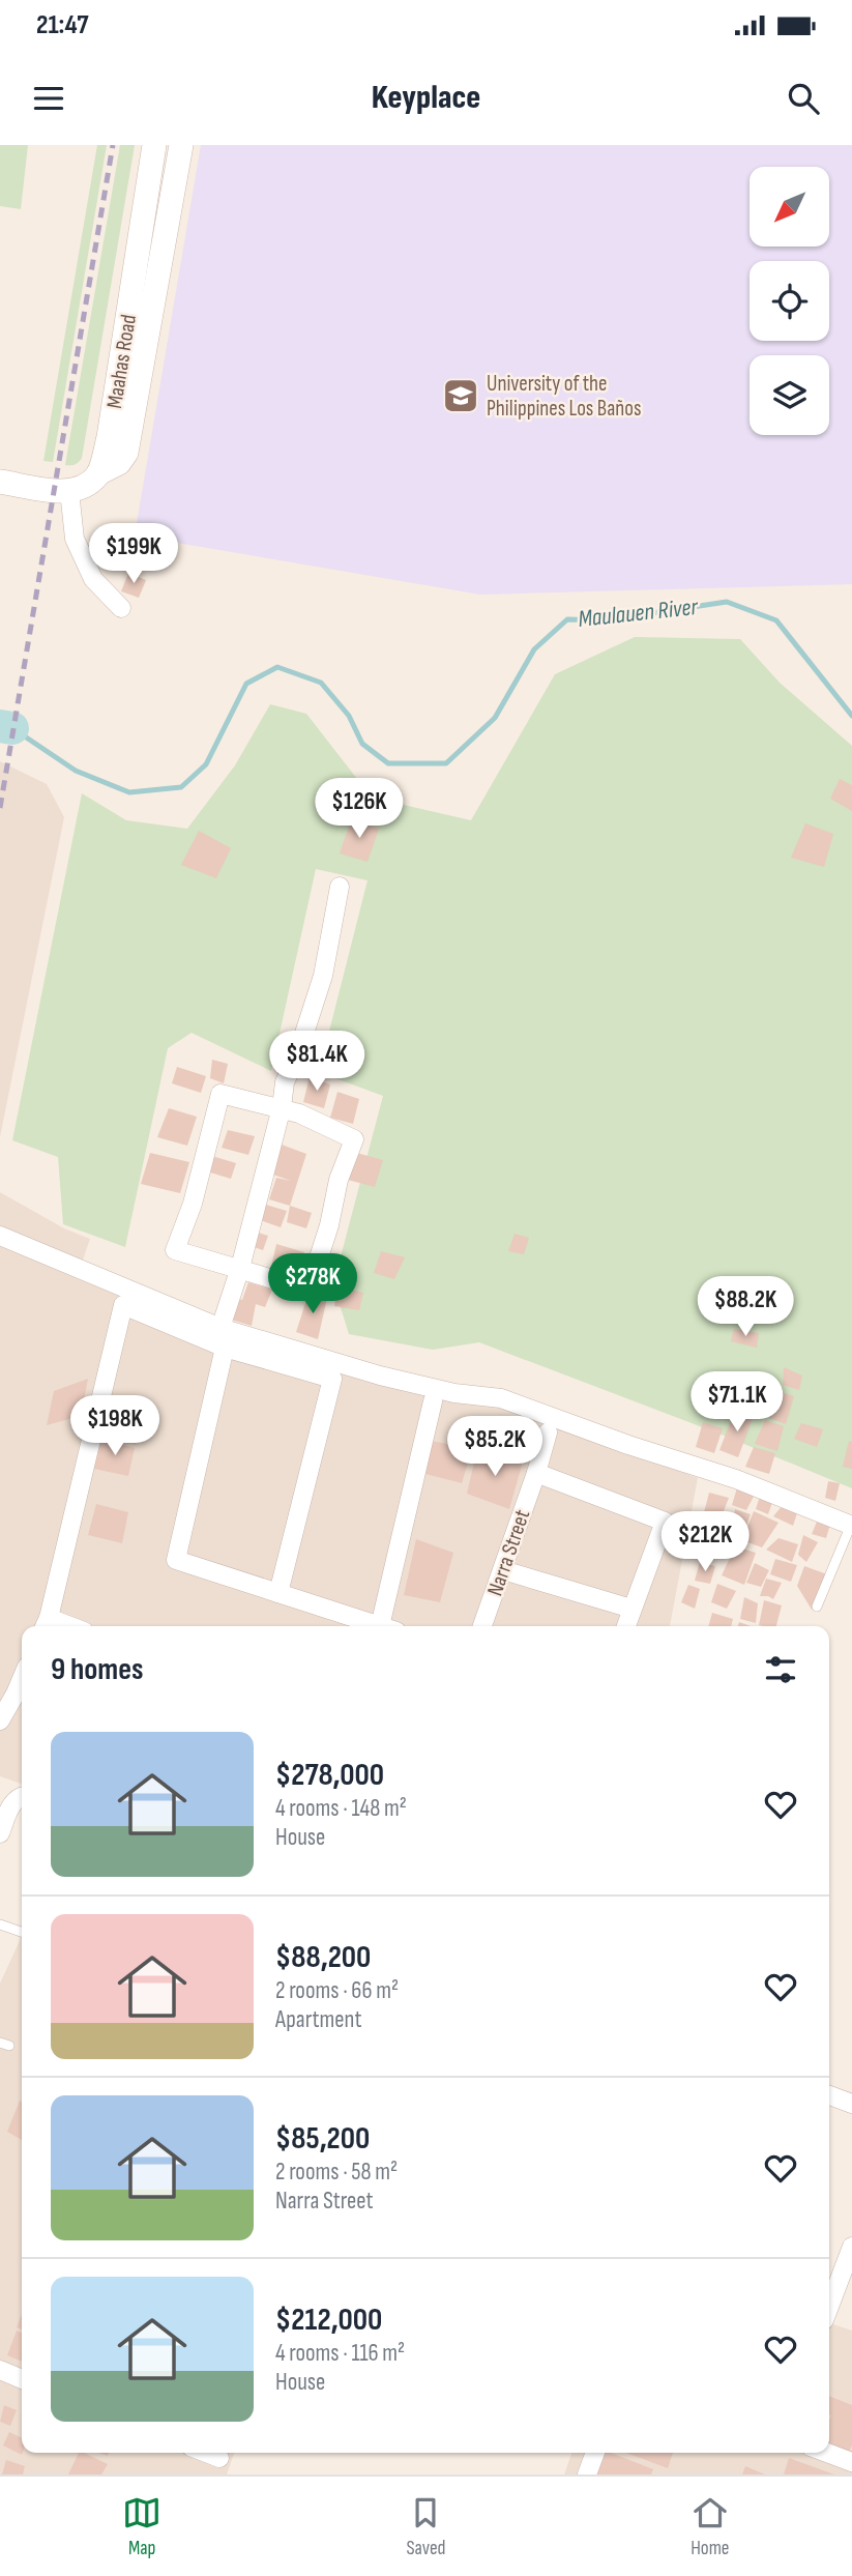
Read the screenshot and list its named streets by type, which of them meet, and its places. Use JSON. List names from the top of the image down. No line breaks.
{"streets":{"street":["Maahas Road","Narra Street"]},"water":["Maulauen River"],"places":{"school or university":["University of the Philippines Los Baños"]},"north":"bottom left","page":{"status":"21:47","header":"Keyplace","price":["$199K","$126K","$81.4K","$278K","$88.2K","$71.1K","$198K","$85.2K","$212K"],"heading":"9 homes","list":[{"name":"$278,000","note":"4 rooms · 148 m² · House"},{"name":"$88,200","note":"2 rooms · 66 m² · Apartment"},{"name":"$85,200","note":"2 rooms · 58 m² · Narra Street"},{"name":"$212,000","note":"4 rooms · 116 m² · House"}],"tabs":["Map","Saved","Home"]}}
